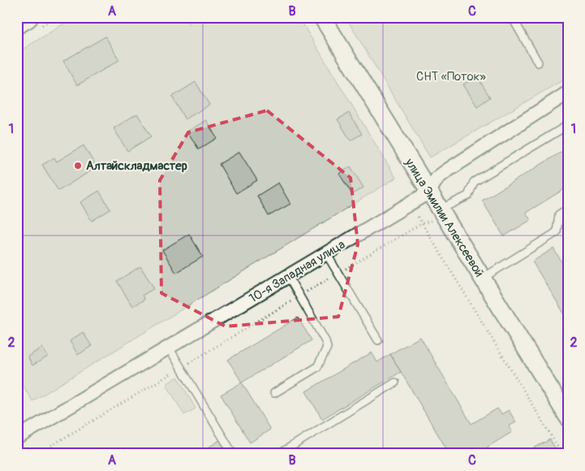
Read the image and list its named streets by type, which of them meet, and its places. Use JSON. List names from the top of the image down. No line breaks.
{"streets":{"street":["улица Эмилии Алексеевой","10-я Западная улица"]},"crossings":[["улица Эмилии Алексеевой","10-я Западная улица"]],"parks":["СНТ «Поток»"],"places":["Алтайскладмастер"],"grid":{"columns":["A","B","C"],"rows":["1","2"]}}
